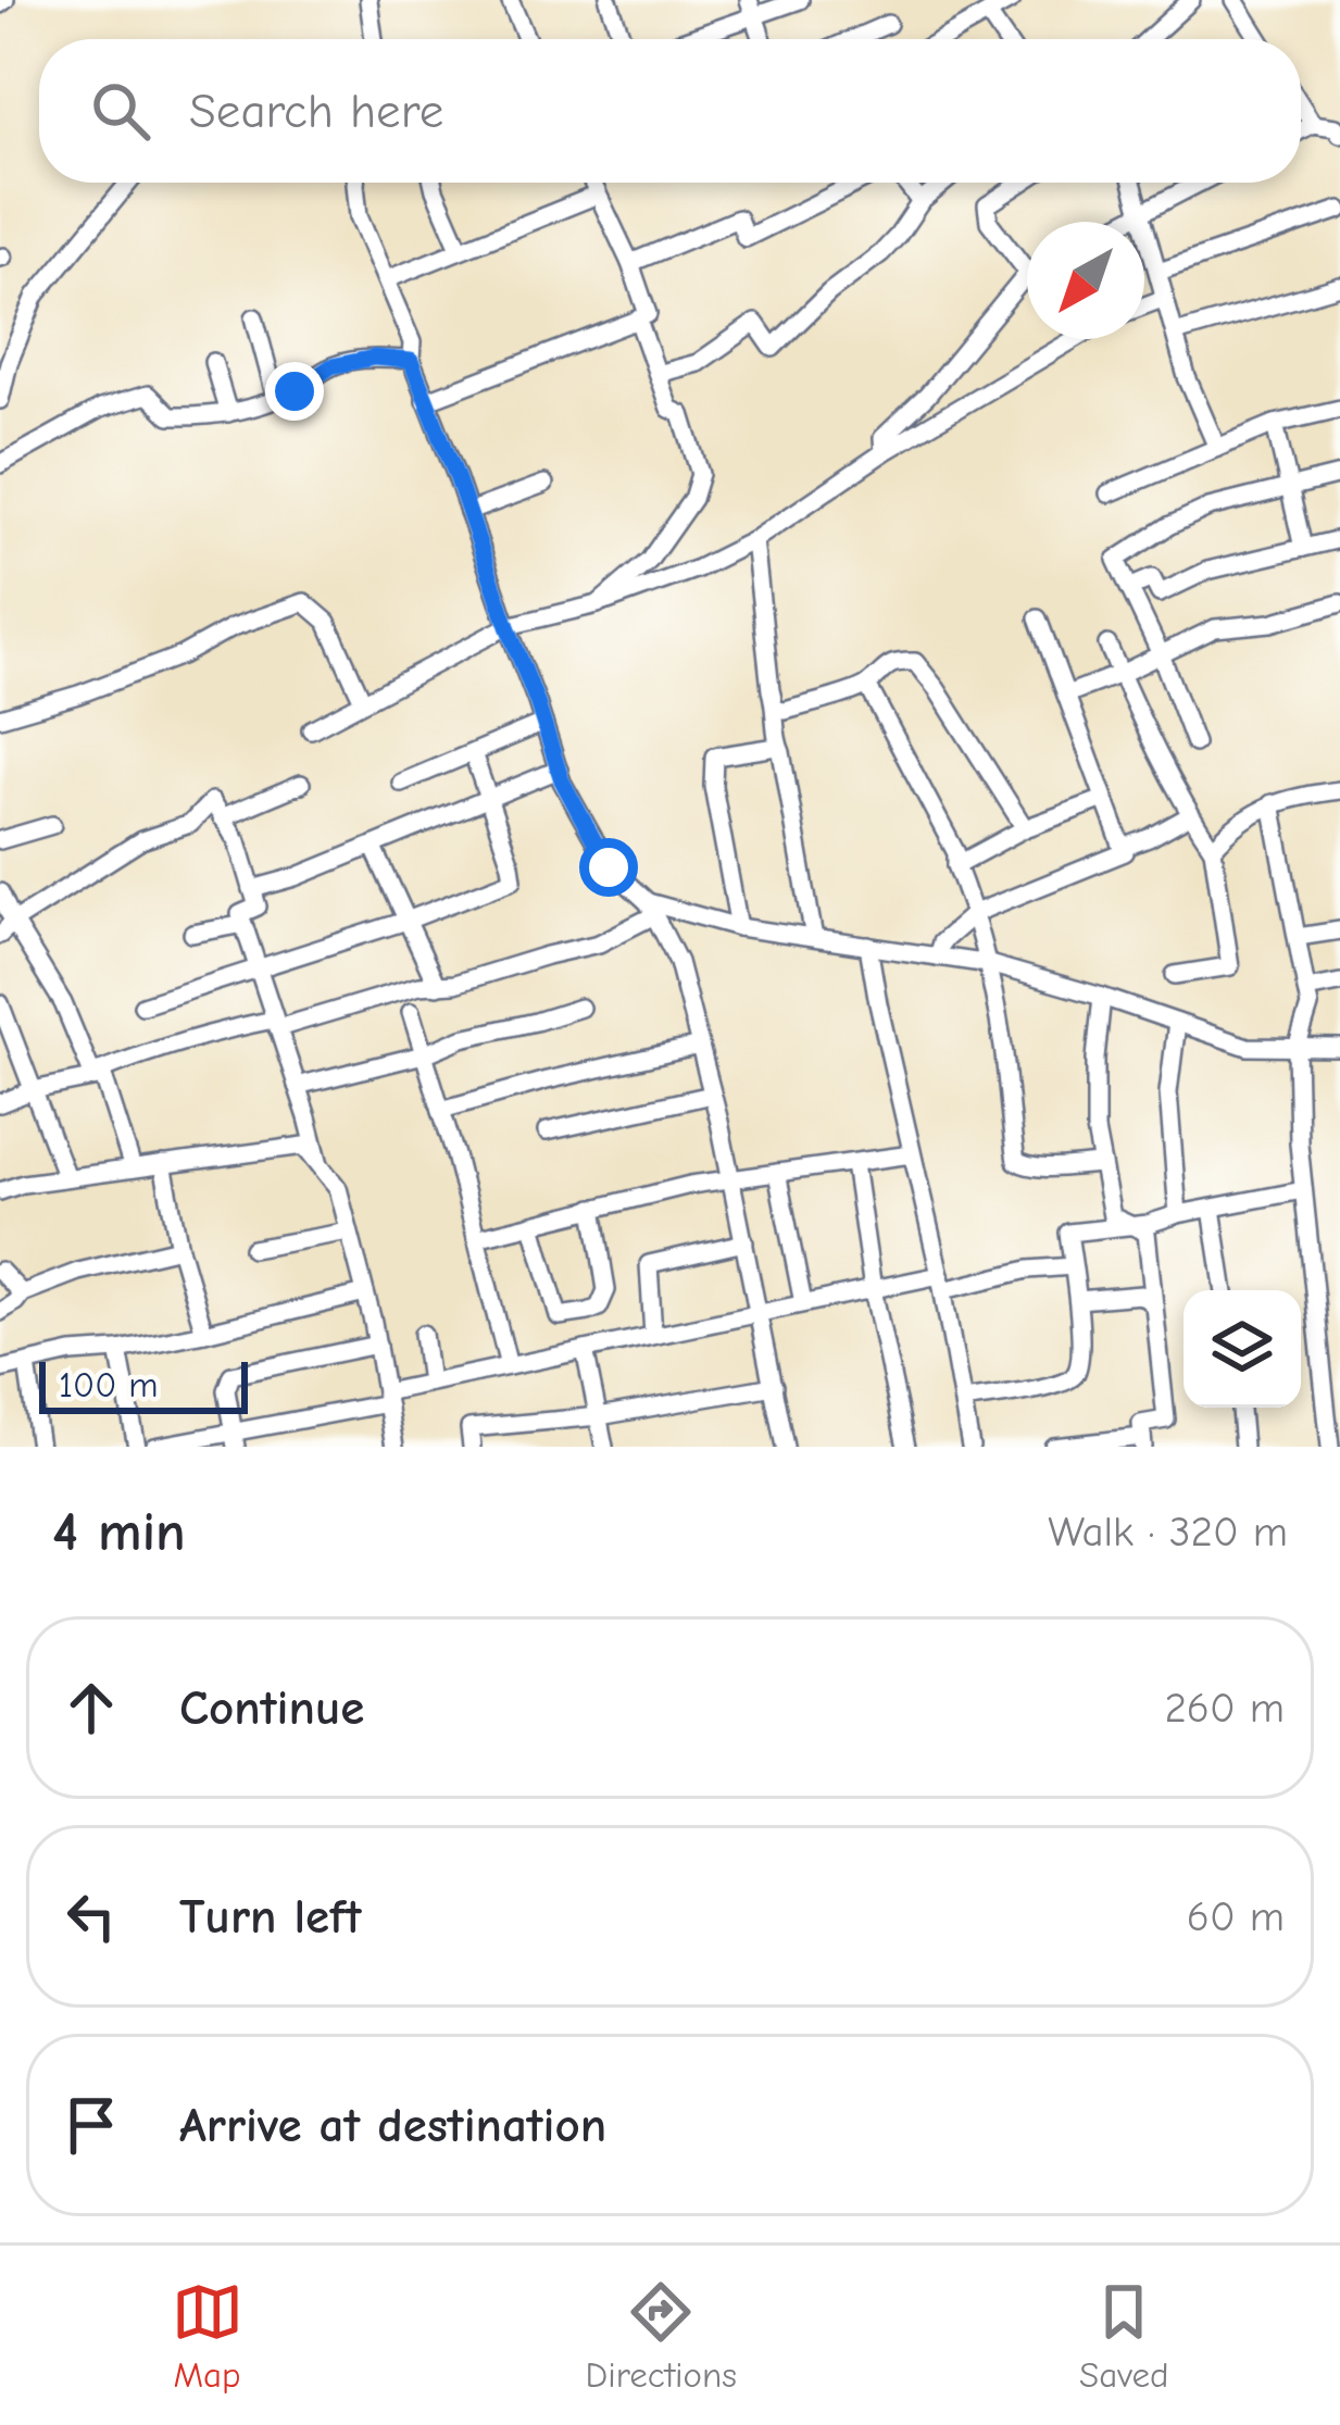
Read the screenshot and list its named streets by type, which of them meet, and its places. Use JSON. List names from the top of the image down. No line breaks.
{"scale_bar":"100 m","north":"bottom left","page":{"search":"Search here","scale":"100 m","heading":["4 min","Walk · 320 m"],"list":[["Continue","260 m"],["Turn left","60 m"],"Arrive at destination"],"nav":["Map","Directions","Saved"]}}
